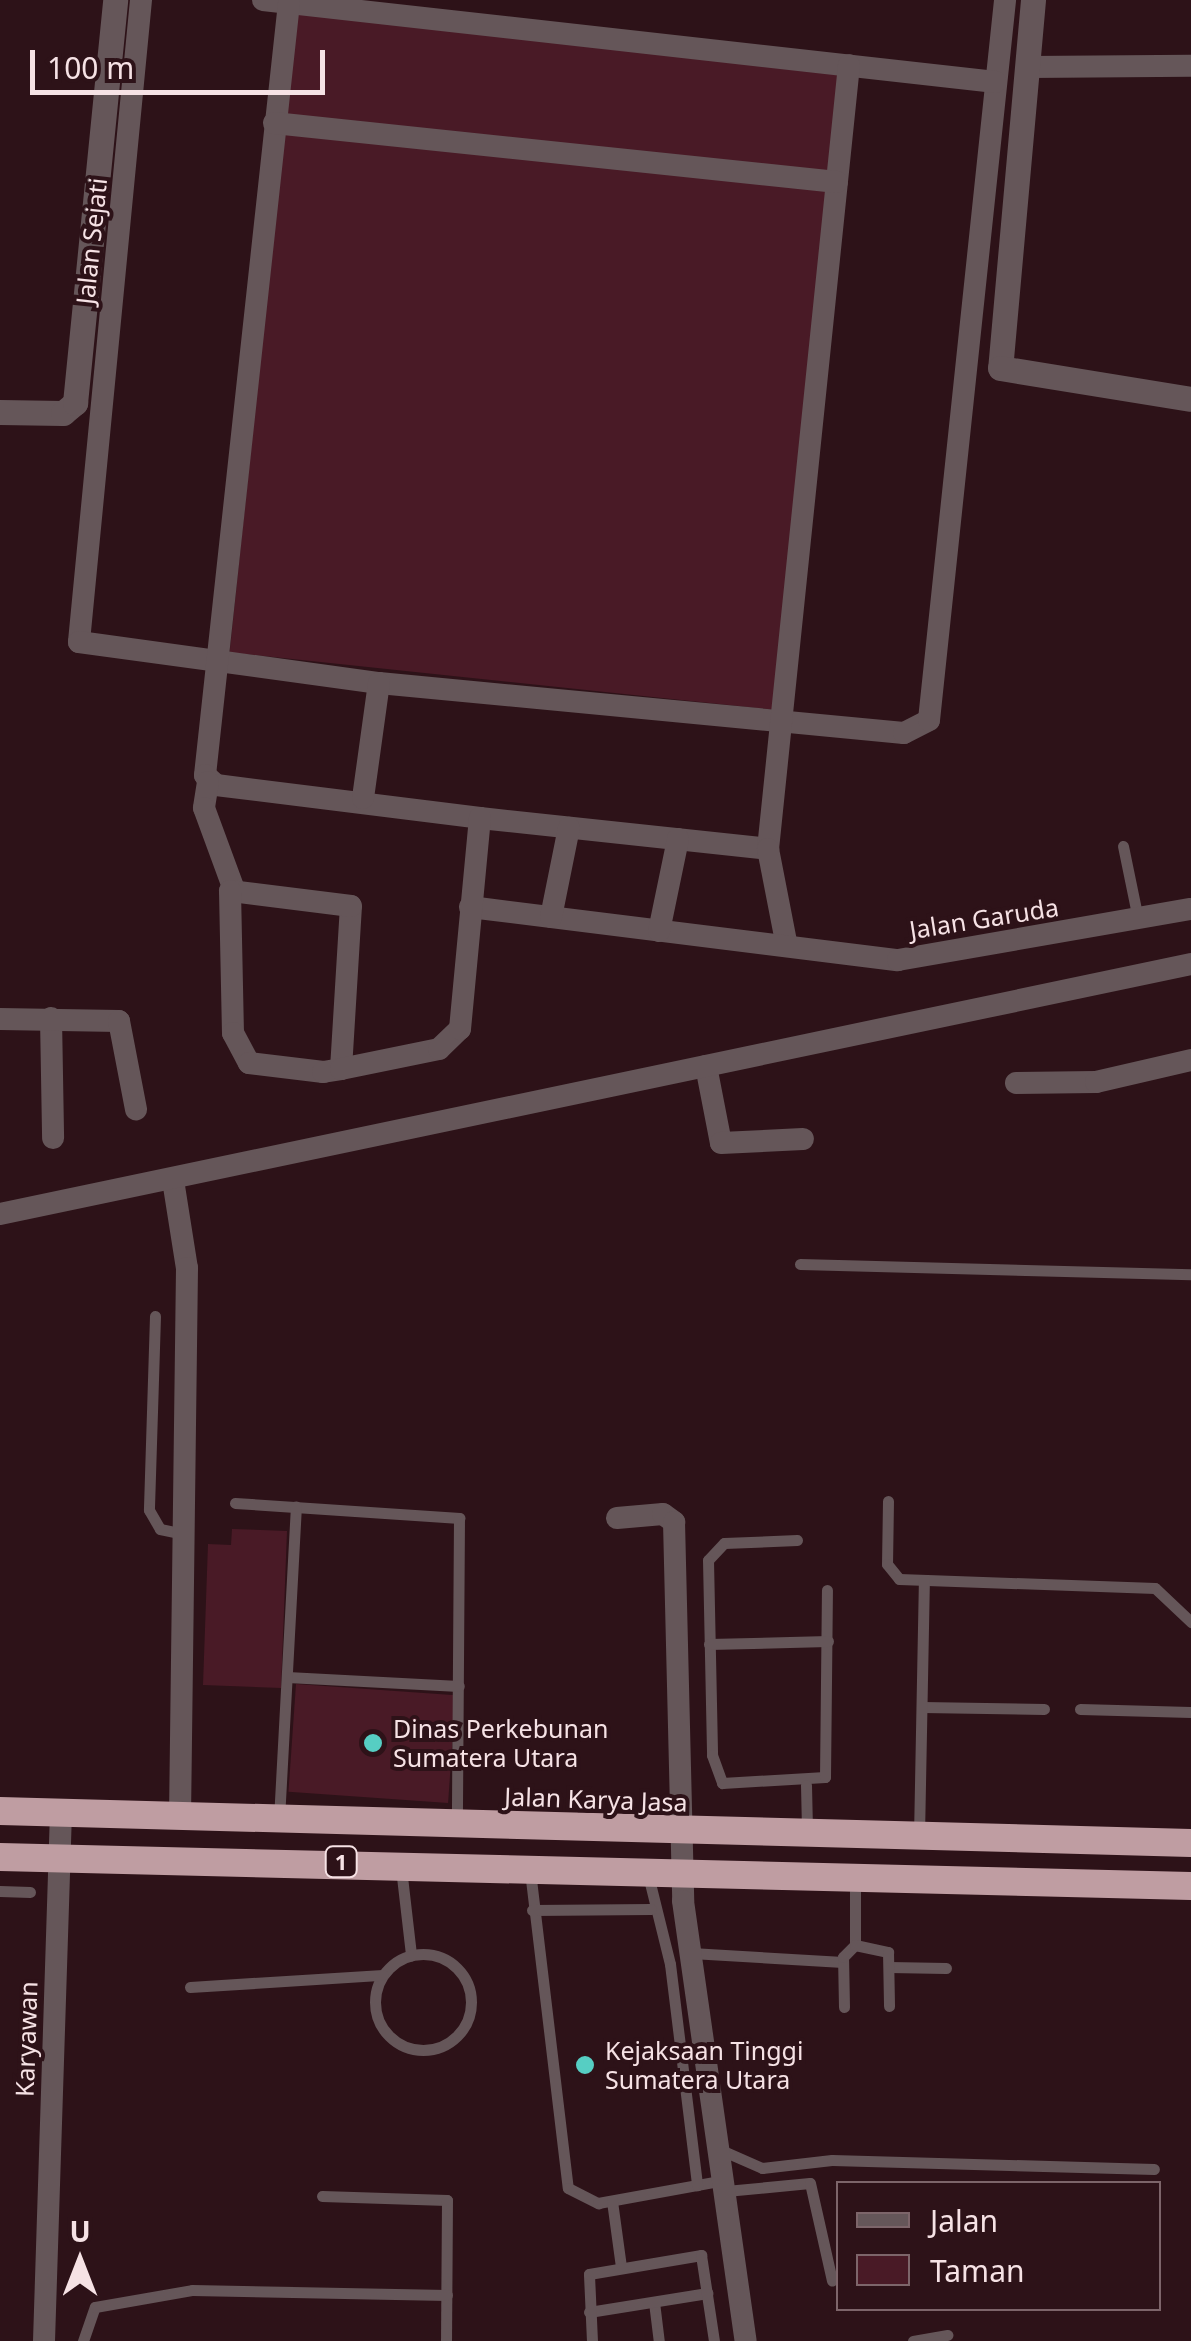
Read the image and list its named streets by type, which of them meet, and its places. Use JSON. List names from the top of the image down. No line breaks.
{"streets":{"highway":["Jalan Karya Jasa","1"],"street":["Jalan Sejati","Jalan Garuda","Karyawan"]},"crossings":[["Jalan Karya Jasa","Karyawan"],["1","Karyawan"]],"places":["Dinas Perkebunan Sumatera Utara","Kejaksaan Tinggi Sumatera Utara"],"legend":["Jalan","Taman"],"scale_bar":"100 m","north":"top"}
